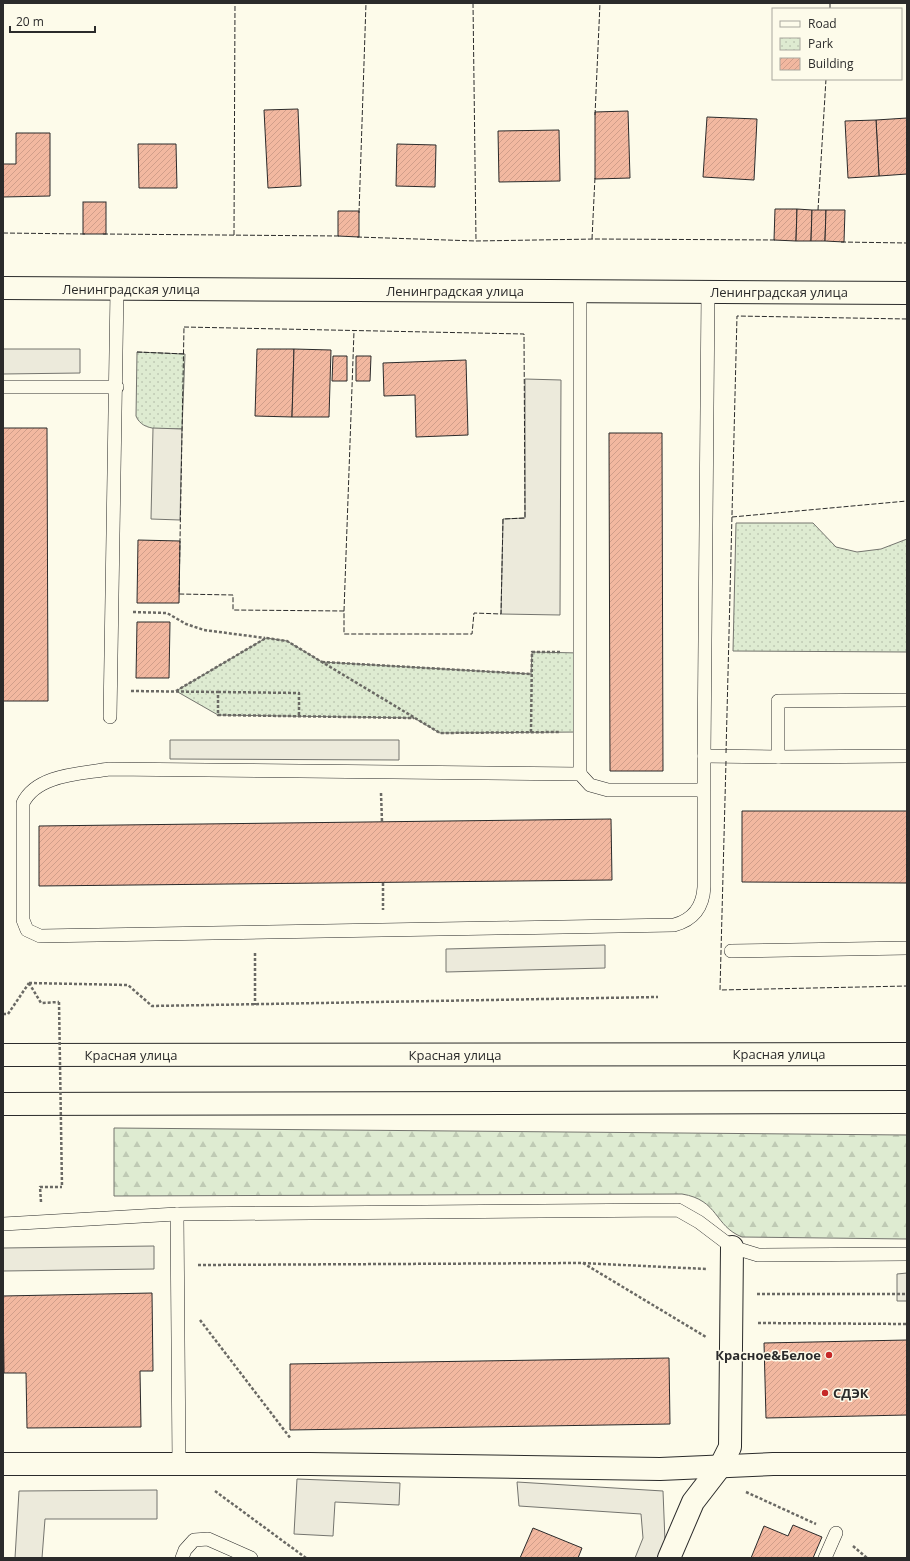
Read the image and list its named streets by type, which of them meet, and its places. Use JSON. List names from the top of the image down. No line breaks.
{"streets":{"main road":["Ленинградская улица","Красная улица"]},"places":["Красное&Белое","СДЭК"],"legend":["Road","Park","Building"],"scale_bar":"20 m"}
